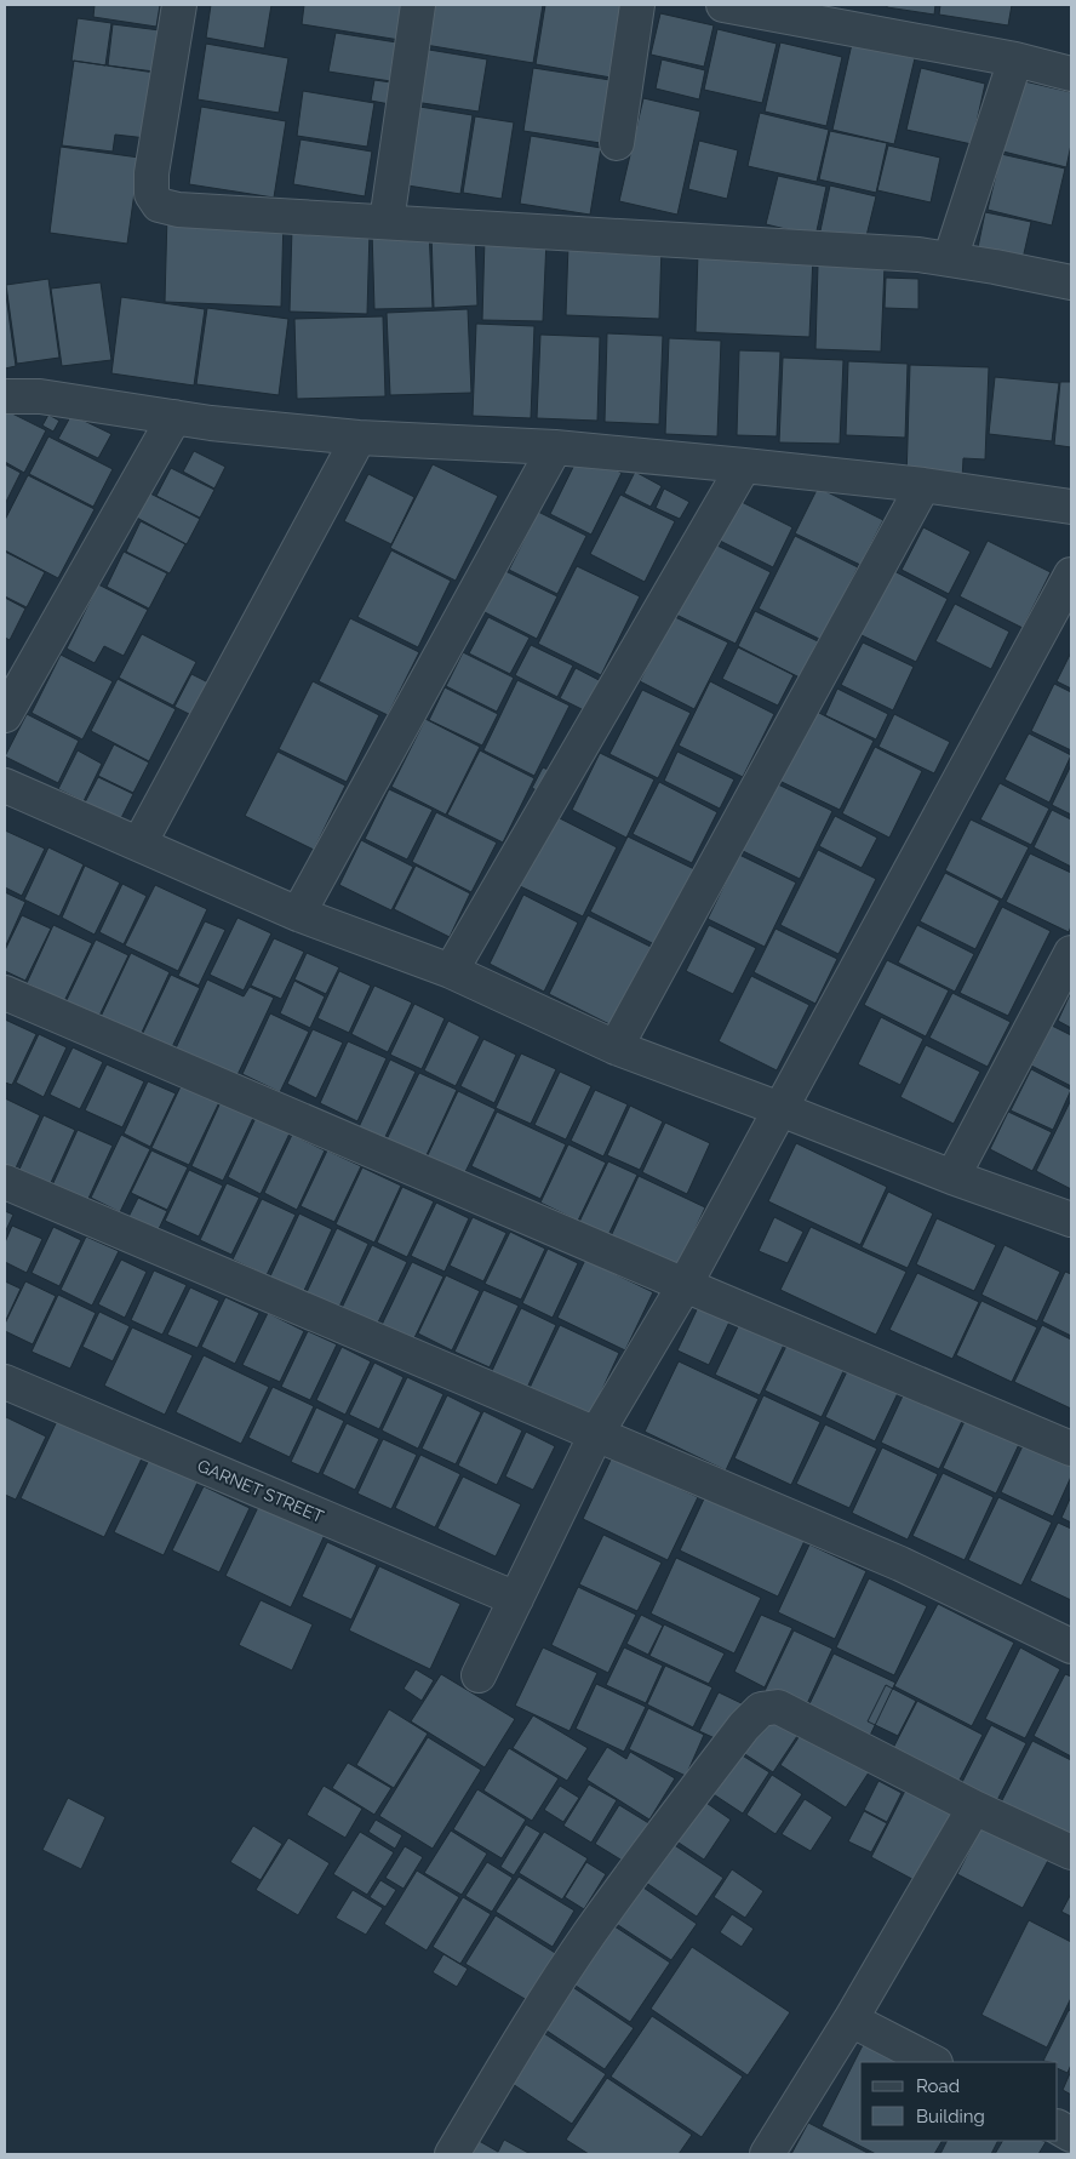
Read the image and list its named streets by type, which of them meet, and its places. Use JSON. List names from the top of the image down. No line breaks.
{"streets":{"street":["GARNET STREET"]},"legend":["Road","Building"]}
